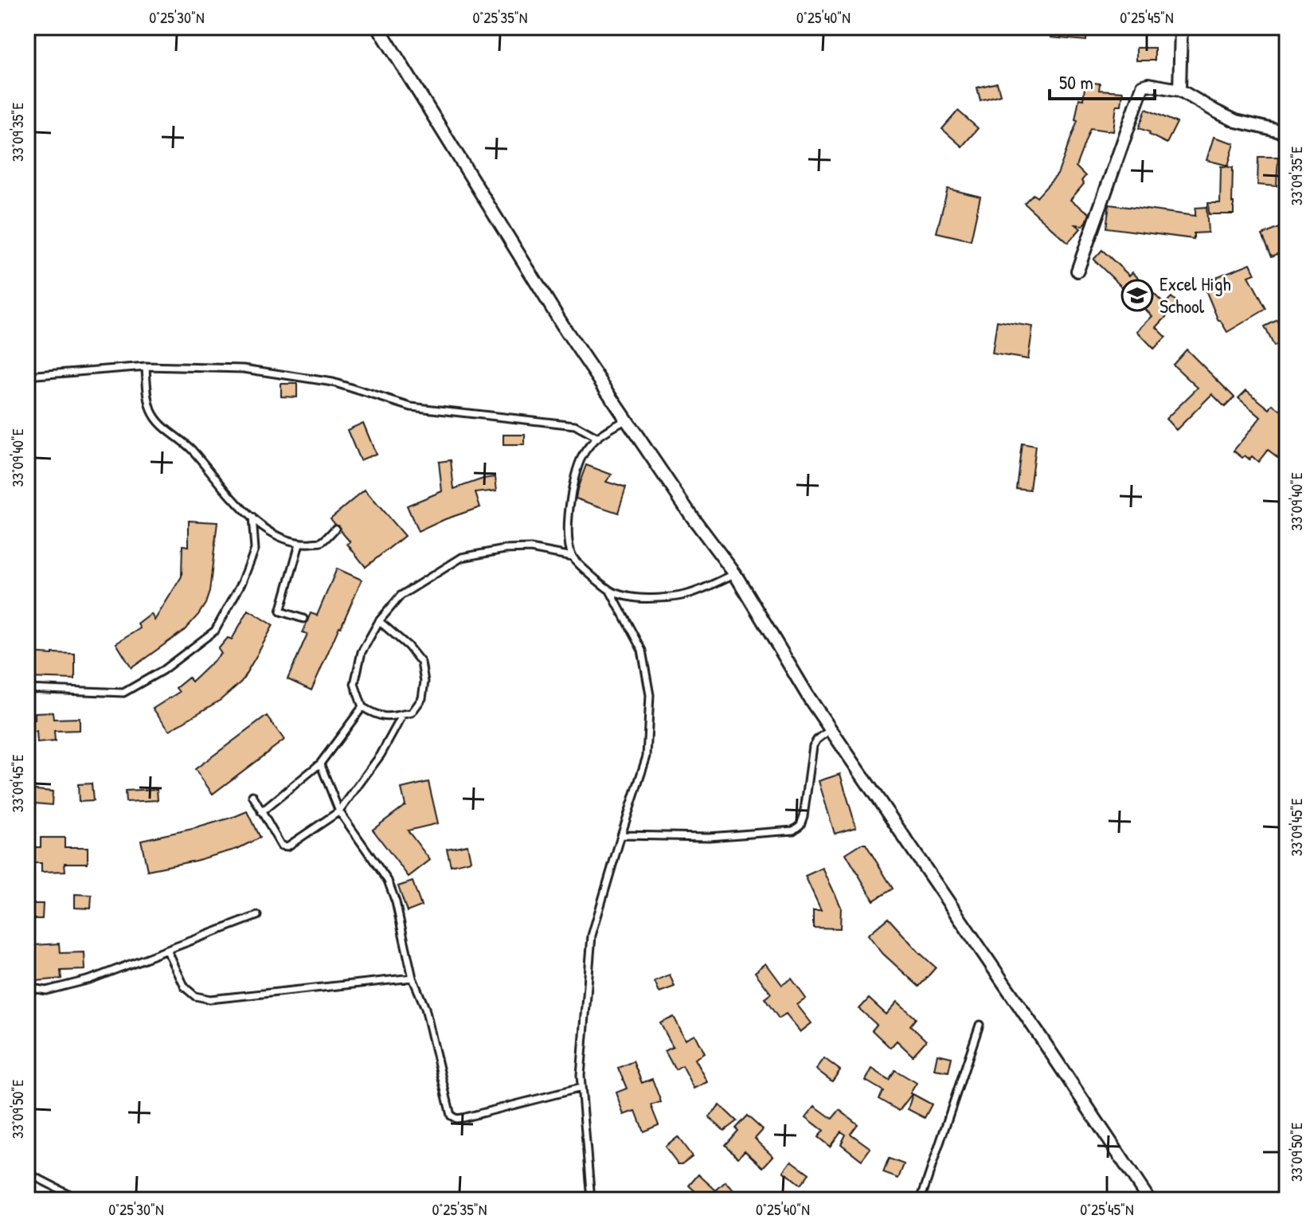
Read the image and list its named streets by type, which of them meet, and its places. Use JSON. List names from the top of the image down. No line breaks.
{"places":{"school or university":["Excel High School"]},"scale_bar":"50 m","coordinates":["0°25'30\"N","0°25'35\"N","0°25'40\"N","0°25'45\"N","33°09'35\"E","33°09'40\"E","33°09'45\"E","33°09'50\"E"]}
